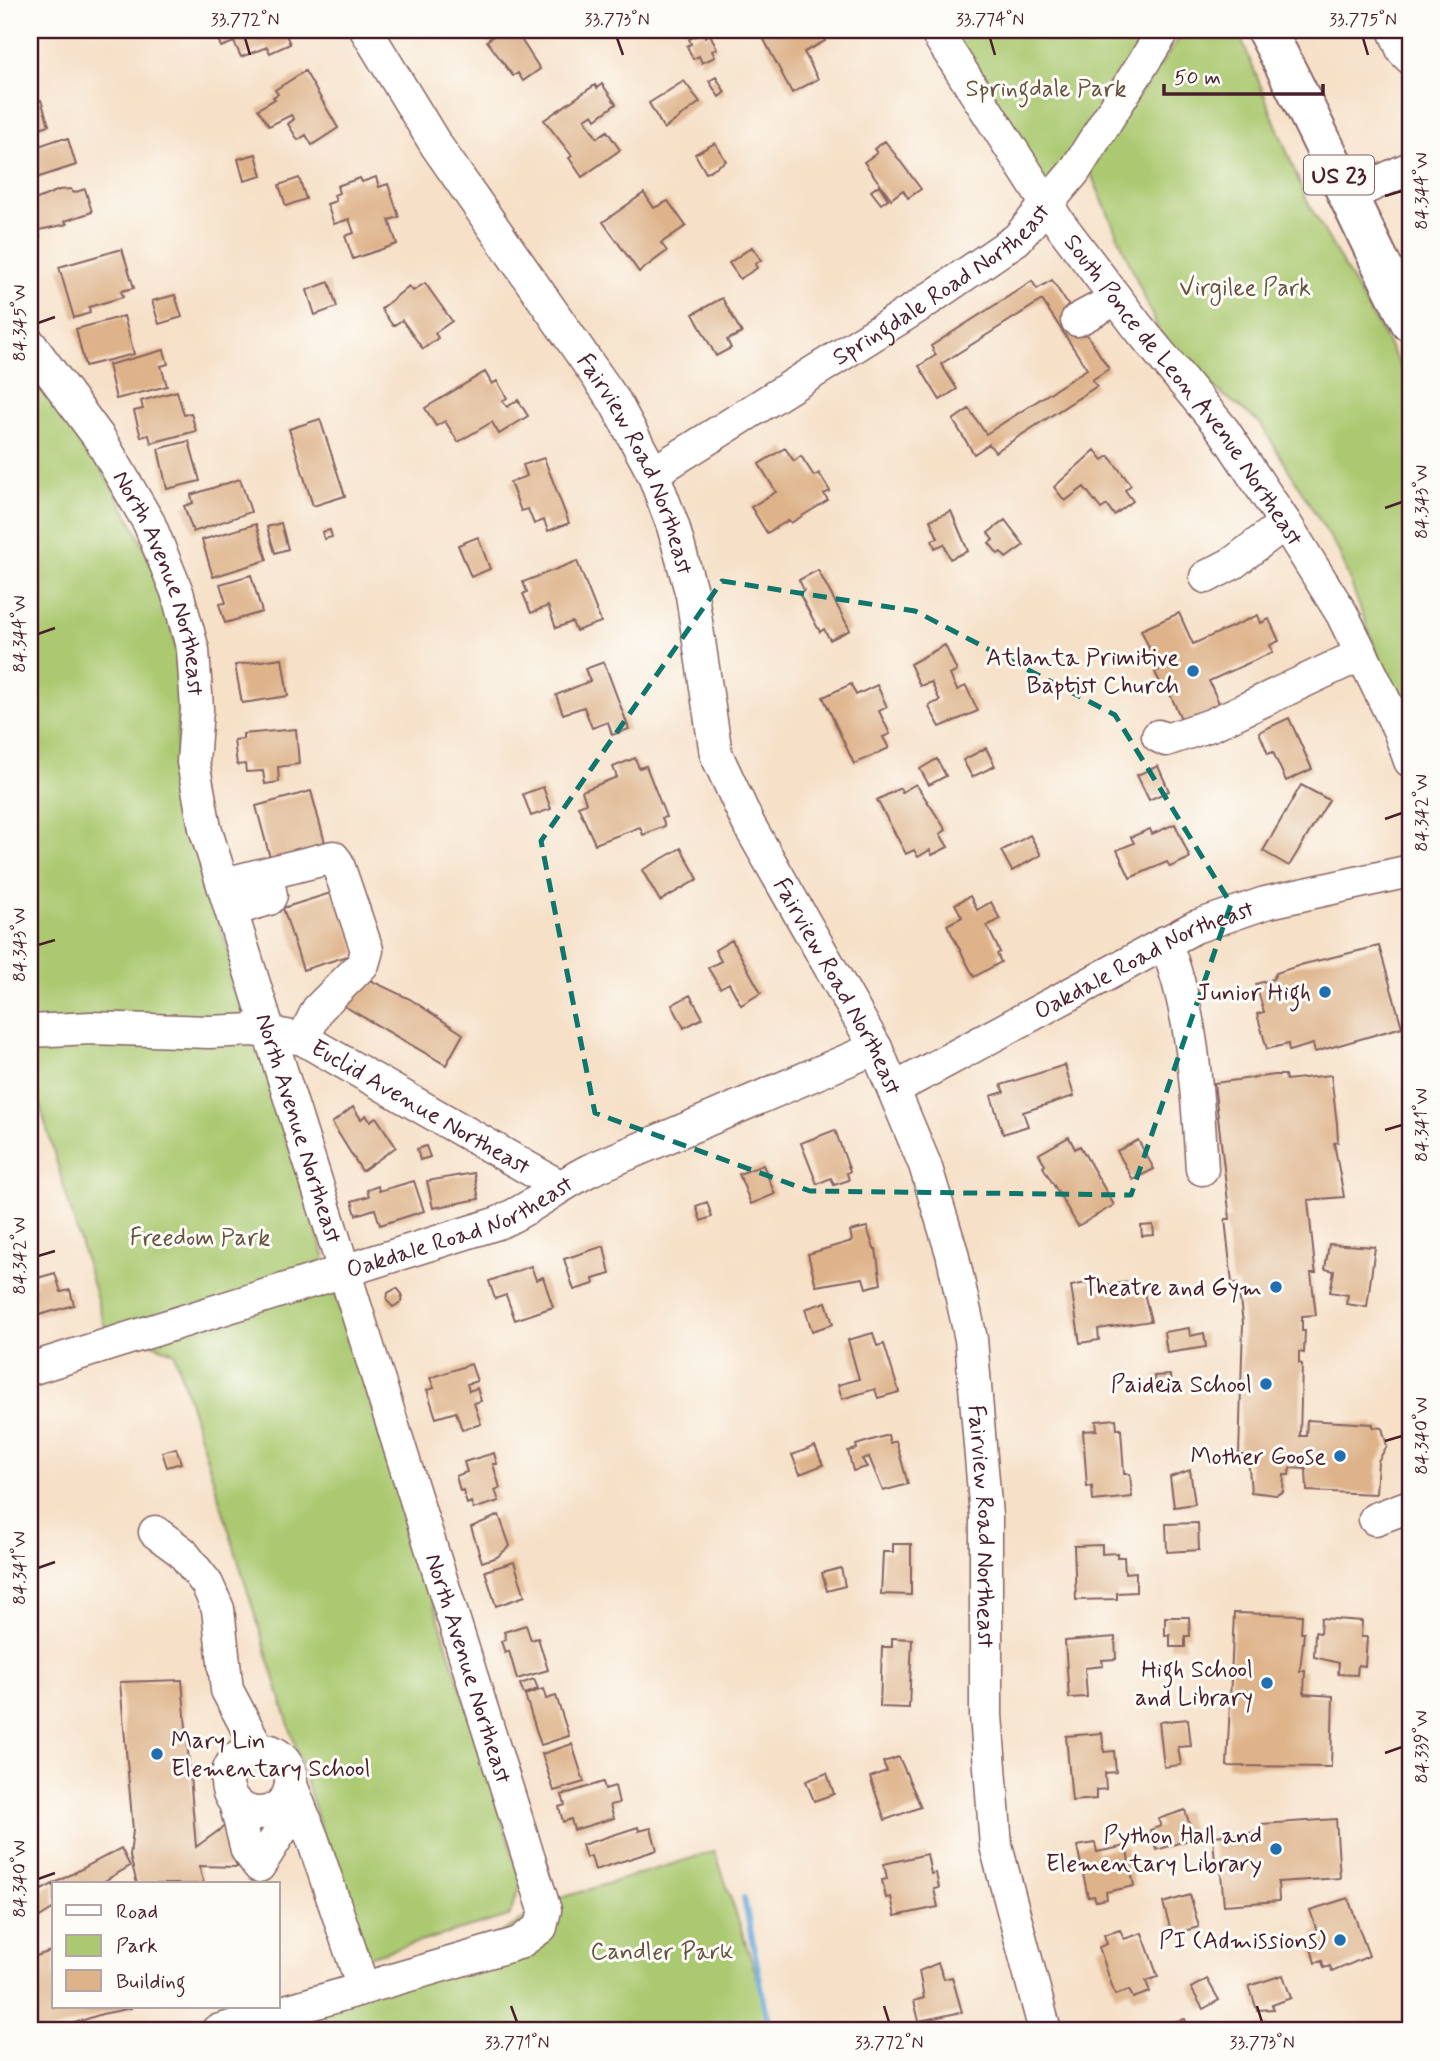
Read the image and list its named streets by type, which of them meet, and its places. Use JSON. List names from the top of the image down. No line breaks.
{"streets":{"highway":["US 23"],"street":["Springdale Road Northeast","South Ponce de Leon Avenue Northeast","Fairview Road Northeast","North Avenue Northeast","Oakdale Road Northeast","Euclid Avenue Northeast"]},"crossings":[["Springdale Road Northeast","South Ponce de Leon Avenue Northeast"],["Springdale Road Northeast","Fairview Road Northeast"],["Fairview Road Northeast","Oakdale Road Northeast"],["North Avenue Northeast","Oakdale Road Northeast"],["North Avenue Northeast","Euclid Avenue Northeast"],["Oakdale Road Northeast","Euclid Avenue Northeast"]],"parks":["Springdale Park","Virgilee Park","Freedom Park","Candler Park"],"places":["Atlanta Primitive Baptist Church","Junior High","Theatre and Gym","Paideia School","Mother Goose","High School and Library","Mary Lin Elementary School","Python Hall and Elementary Library","PI (Admissions)"],"legend":["Road","Park","Building"],"scale_bar":"50 m","coordinates":["33.772°N","33.773°N","33.774°N","33.775°N","84.344°W","84.345°W","84.343°W","84.342°W","84.341°W","84.340°W","84.339°W","33.771°N"]}
